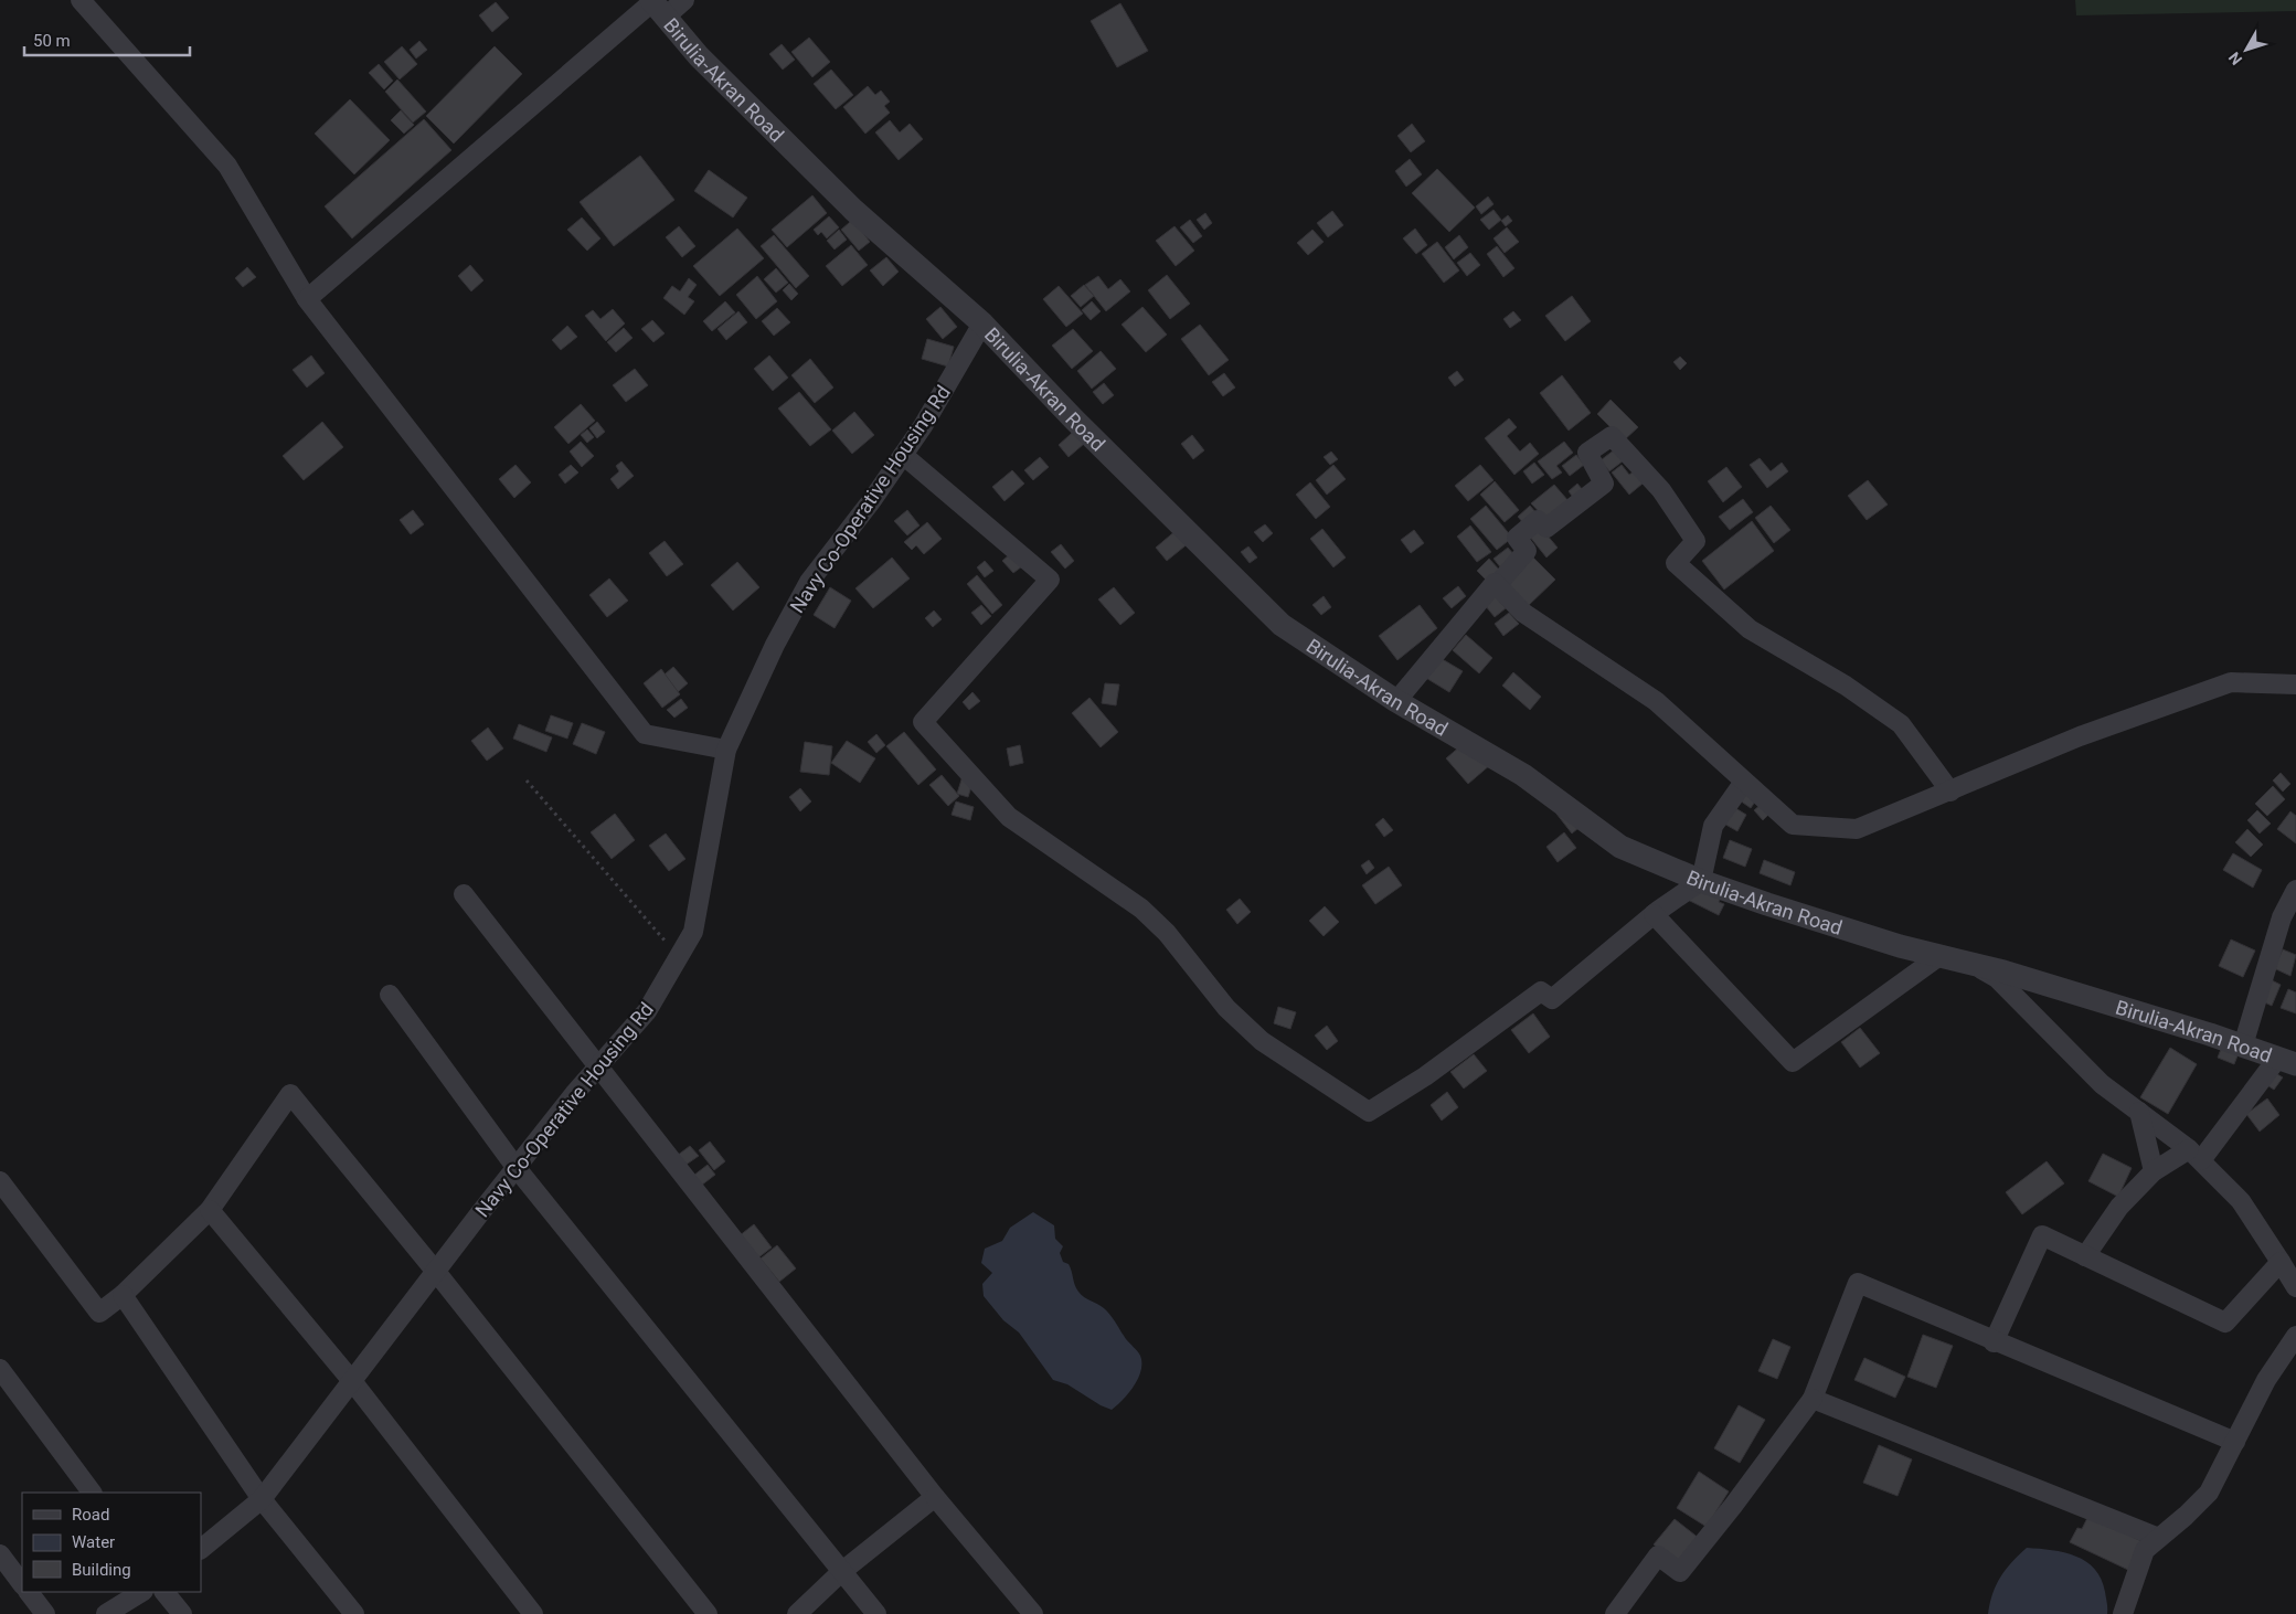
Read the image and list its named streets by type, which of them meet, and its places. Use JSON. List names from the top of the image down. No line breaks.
{"streets":{"street":["Birulia-Akran Road","Navy Co-Operative Housing Rd"]},"crossings":[["Birulia-Akran Road","Navy Co-Operative Housing Rd"]],"legend":["Road","Water","Building"],"scale_bar":"50 m","north":"bottom left"}
